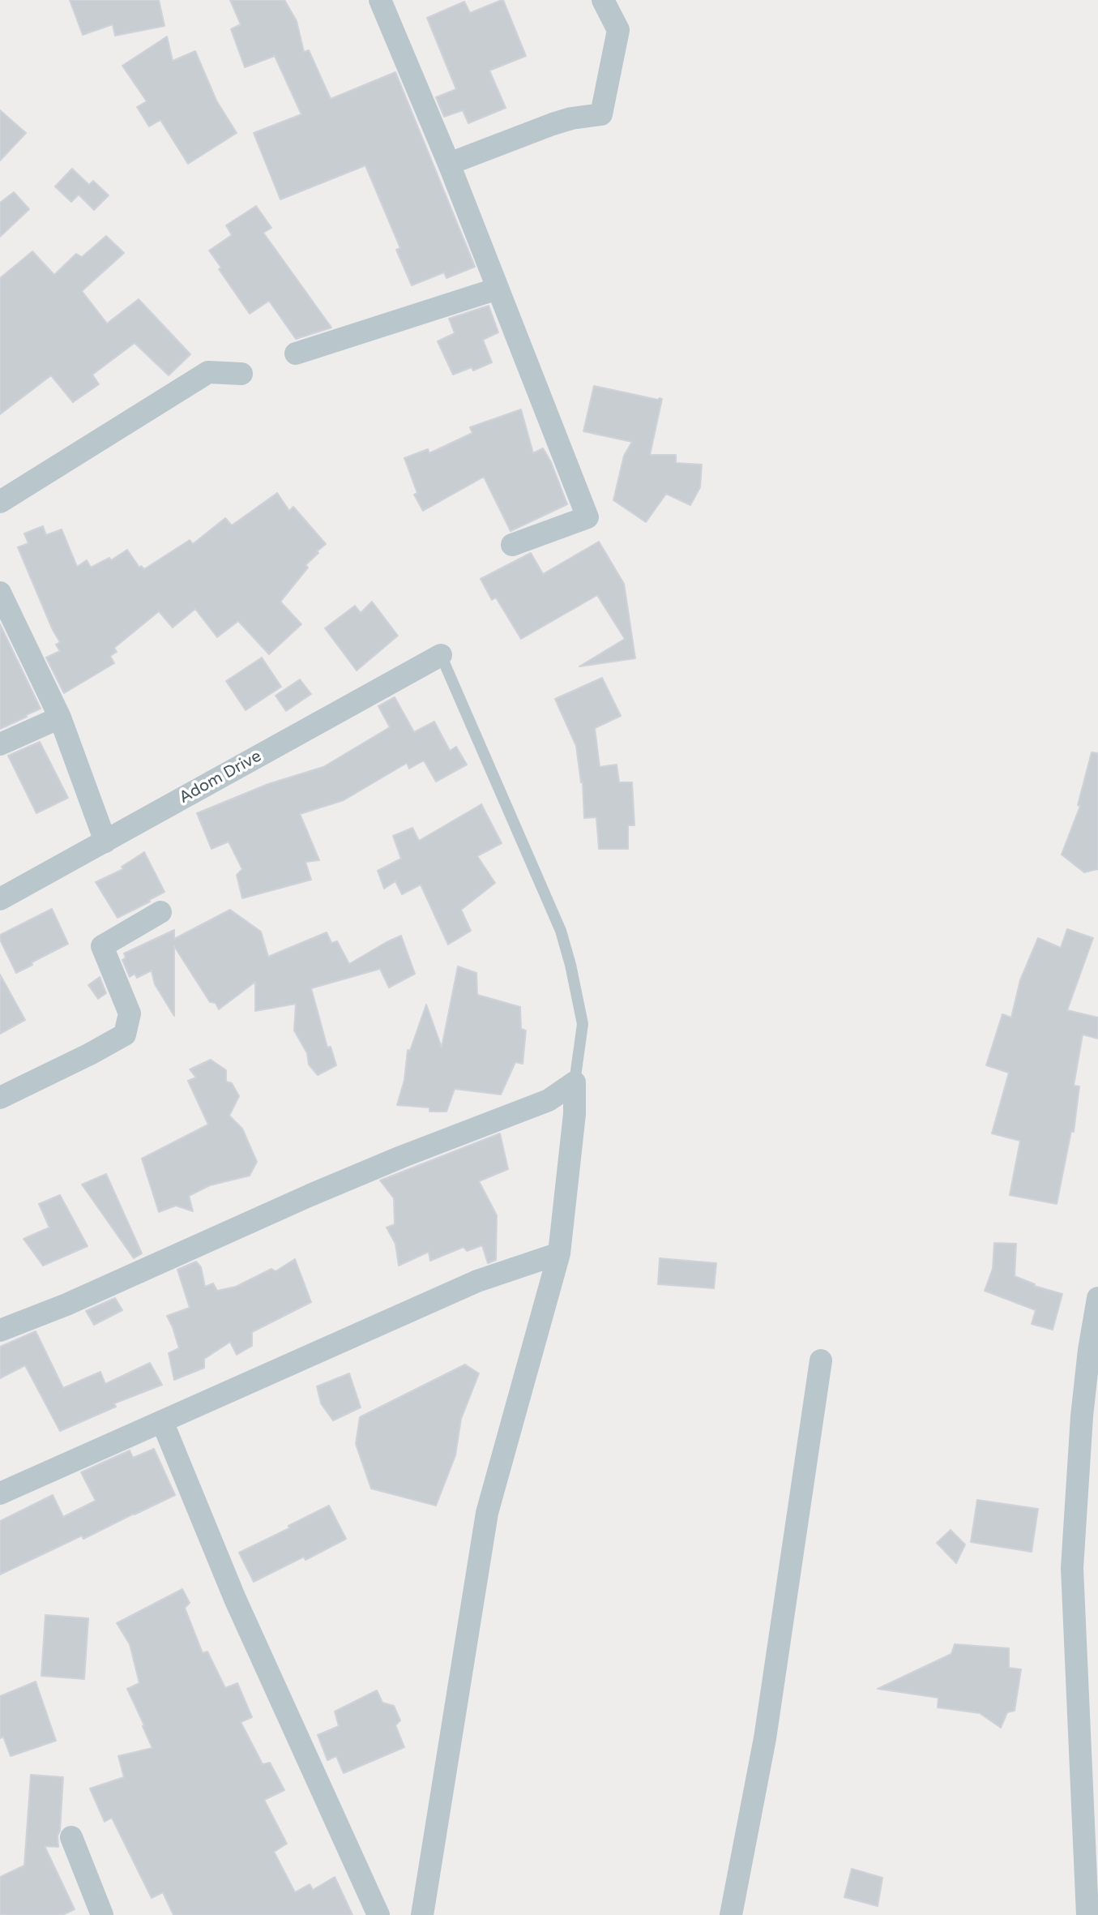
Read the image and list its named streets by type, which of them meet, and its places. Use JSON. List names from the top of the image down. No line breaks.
{"streets":{"street":["Adom Drive"]}}
